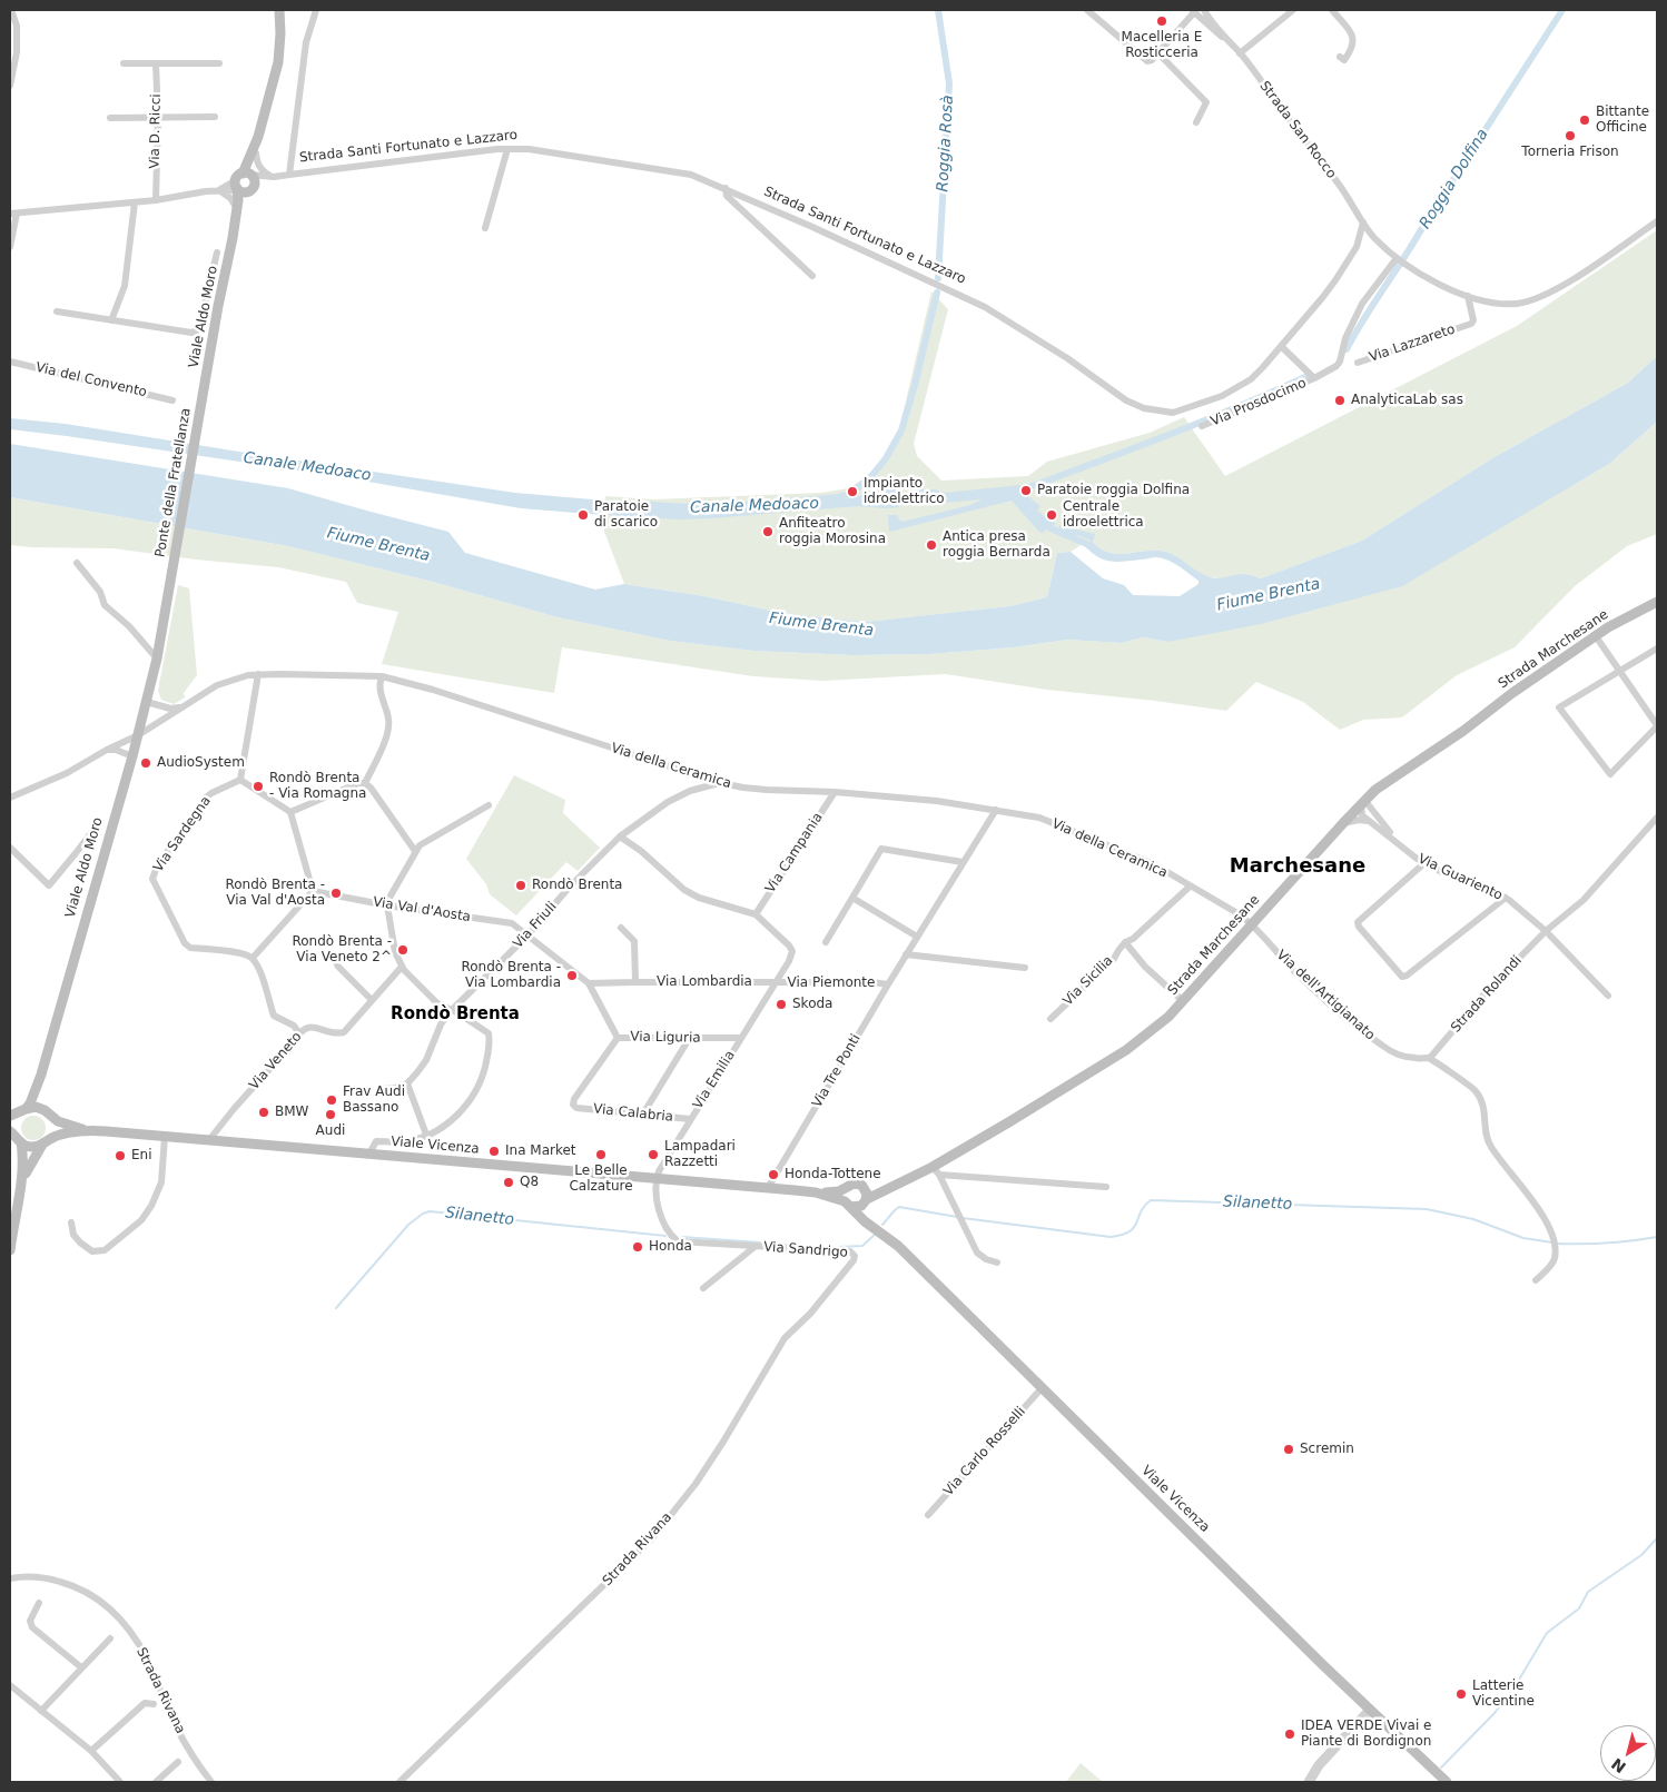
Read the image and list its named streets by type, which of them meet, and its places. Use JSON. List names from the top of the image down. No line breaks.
{"streets":{"main road":["Strada Santi Fortunato e Lazzaro","Viale Aldo Moro","Ponte della Fratellanza","Strada Marchesane","Viale Vicenza"],"street":["Strada San Rocco","Via D. Ricci","Via Lazzareto","Via del Convento","Via Prosdocimo","Via della Ceramica","Via Sardegna","Via Campania","Via Guariento","Via Val d'Aosta","Via Friuli","Via Sicilia","Via Lombardia","Via Piemonte","Strada Rolandi","Via dell'Artigianato","Via Liguria","Via Veneto","Via Tre Ponti","Via Emilia","Via Calabria","Via Sandrigo","Via Carlo Rosselli","Strada Rivana"]},"crossings":[["Strada San Rocco","Strada Santi Fortunato e Lazzaro"],["Via D. Ricci","Strada Santi Fortunato e Lazzaro"],["Strada Santi Fortunato e Lazzaro","Viale Aldo Moro"],["Strada Santi Fortunato e Lazzaro","Via Prosdocimo"],["Viale Aldo Moro","Ponte della Fratellanza"],["Viale Aldo Moro","Via della Ceramica"],["Viale Aldo Moro","Viale Vicenza"],["Strada Marchesane","Via della Ceramica"],["Strada Marchesane","Via Guariento"],["Strada Marchesane","Via Sicilia"],["Strada Marchesane","Via dell'Artigianato"],["Strada Marchesane","Viale Vicenza"],["Via della Ceramica","Via Campania"],["Via della Ceramica","Via Friuli"],["Via della Ceramica","Via Sicilia"],["Via della Ceramica","Via dell'Artigianato"],["Via della Ceramica","Via Tre Ponti"],["Via Sardegna","Via Val d'Aosta"],["Via Sardegna","Via Veneto"],["Via Campania","Via Emilia"],["Via Guariento","Strada Rolandi"],["Via Val d'Aosta","Via Friuli"],["Via Val d'Aosta","Via Veneto"],["Via Lombardia","Via Piemonte"],["Via Lombardia","Via Liguria"],["Via Lombardia","Via Emilia"],["Via Piemonte","Via Tre Ponti"],["Via Piemonte","Via Emilia"],["Strada Rolandi","Via dell'Artigianato"],["Via Liguria","Via Emilia"],["Via Liguria","Via Calabria"],["Via Veneto","Viale Vicenza"],["Via Tre Ponti","Viale Vicenza"],["Via Emilia","Via Calabria"],["Via Emilia","Viale Vicenza"],["Via Emilia","Via Sandrigo"],["Viale Vicenza","Via Sandrigo"],["Viale Vicenza","Via Carlo Rosselli"],["Via Sandrigo","Strada Rivana"]],"districts":["Marchesane","Rondò Brenta"],"water":["Roggia Rosà","Roggia Dolfina","Canale Medoaco","Fiume Brenta","Silanetto"],"places":["Macelleria E Rosticceria","Bittante Officine","Torneria Frison","AnalyticaLab sas","Paratoie roggia Dolfina","Impianto idroelettrico","Paratoie di scarico","Centrale idroelettrica","Anfiteatro roggia Morosina","Antica presa roggia Bernarda","AudioSystem","Rondò Brenta - Via Romagna","Rondò Brenta","Rondò Brenta - Via Val d'Aosta","Rondò Brenta - Via Veneto 2^","Rondò Brenta - Via Lombardia","Skoda","Frav Audi Bassano","BMW","Audi","Ina Market","Le Belle Calzature","Lampadari Razzetti","Eni","Honda-Tottene","Q8","Honda","Scremin","Latterie Vicentine","IDEA VERDE Vivai e Piante di Bordignon"],"north":"bottom left"}
